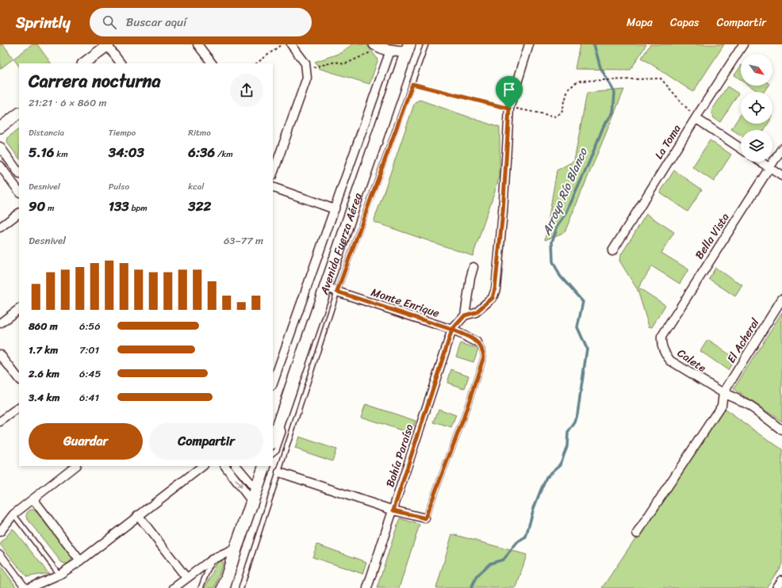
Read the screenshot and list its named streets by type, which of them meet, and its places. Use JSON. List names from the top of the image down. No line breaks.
{"streets":{"main road":["Avenida Fuerza Aérea"],"street":["La Toma","Bella Vista","Monte Enrique","El Acheral","Calete","Bahía Paraíso"]},"crossings":[["Bella Vista","Calete"],["Avenida Fuerza Aérea","Monte Enrique"],["Monte Enrique","Bahía Paraíso"],["El Acheral","Calete"]],"water":["Arroyo Río Blanco"],"north":"bottom right","page":{"header":"Sprintly","search":"Buscar aquí","nav":["Mapa","Capas","Compartir"],"heading":["Carrera nocturna","21:21 · 6 × 860 m"],"stats":[["Distancia","5.16 km"],["Tiempo","34:03"],["Ritmo","6:36 /km"],["Desnivel","90 m"],["Pulso","133 bpm"],["kcal","322"]],"chart":["Desnivel","63–77 m"],"list":[{"name":"860 m","note":"6:56"},{"name":"1.7 km","note":"7:01"},{"name":"2.6 km","note":"6:45"},{"name":"3.4 km","note":"6:41"}],"buttons":["Guardar","Compartir"]}}
